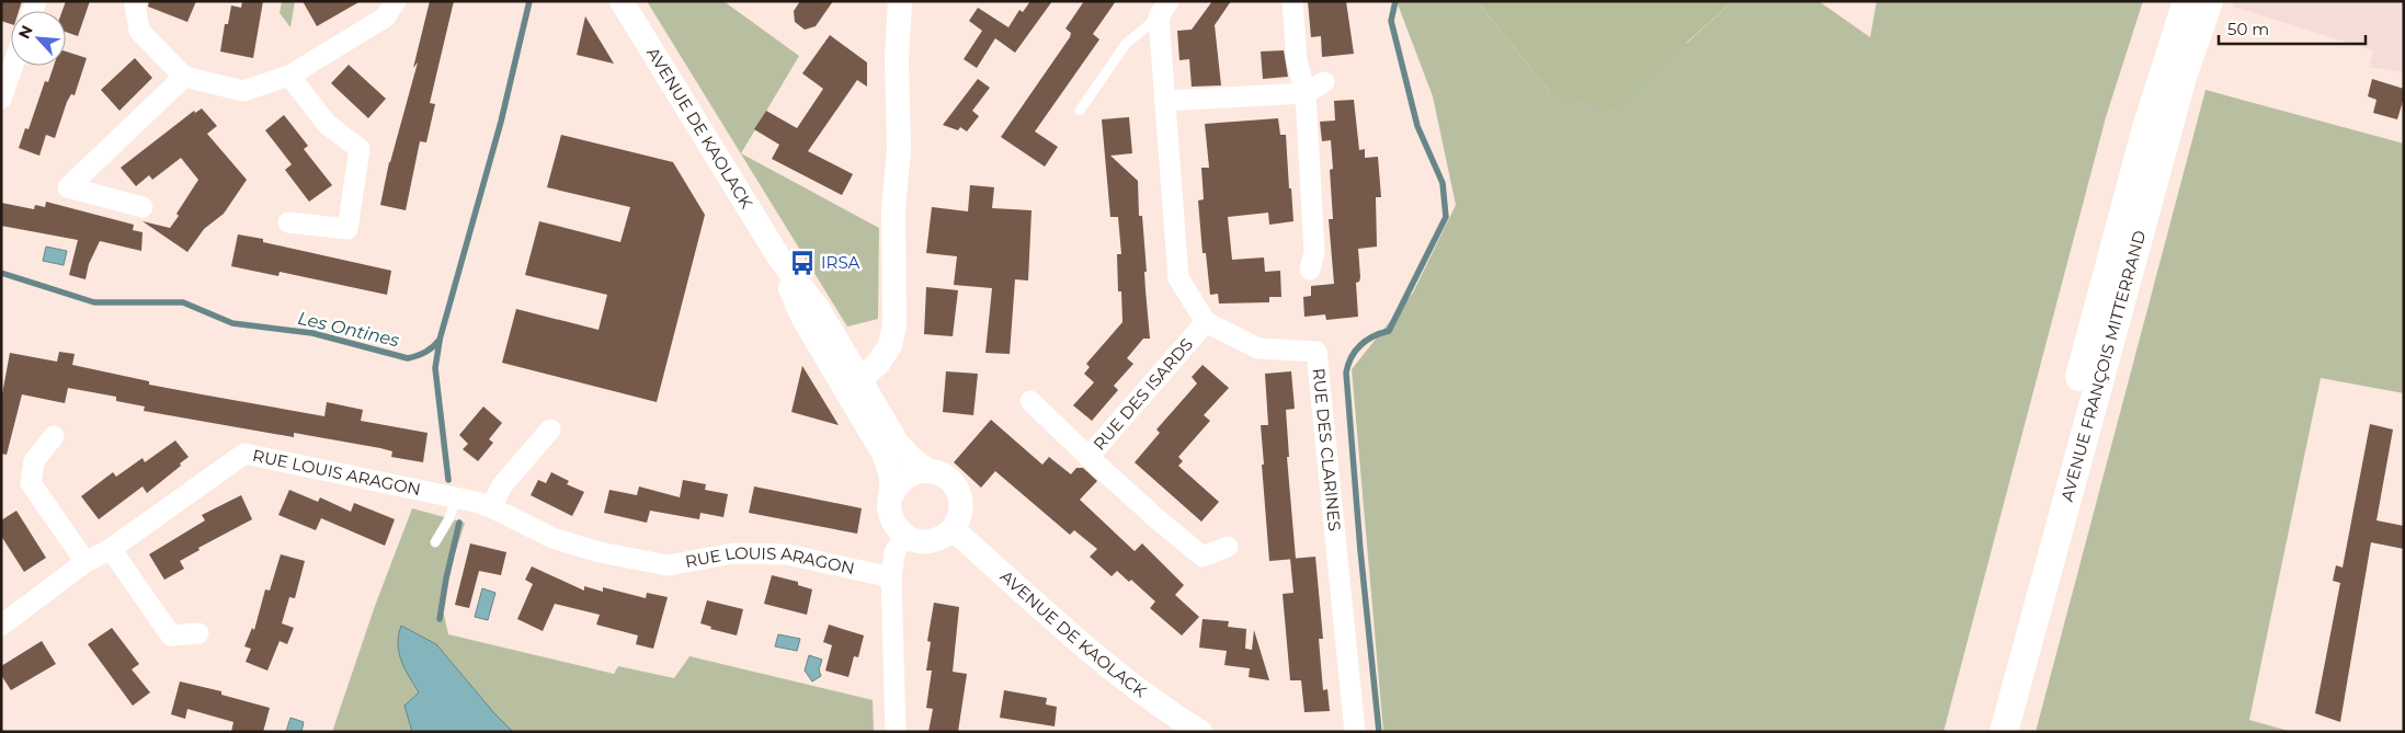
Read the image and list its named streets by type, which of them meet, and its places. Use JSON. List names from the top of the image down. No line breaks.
{"streets":{"main road":["AVENUE FRANÇOIS MITTERRAND"],"street":["AVENUE DE KAOLACK","RUE DES ISARDS","RUE DES CLARINES","RUE LOUIS ARAGON"]},"crossings":[["RUE DES ISARDS","RUE DES CLARINES"]],"water":["Les Ontines"],"places":{"bus stop":["IRSA"]},"scale_bar":"50 m","north":"top left"}
